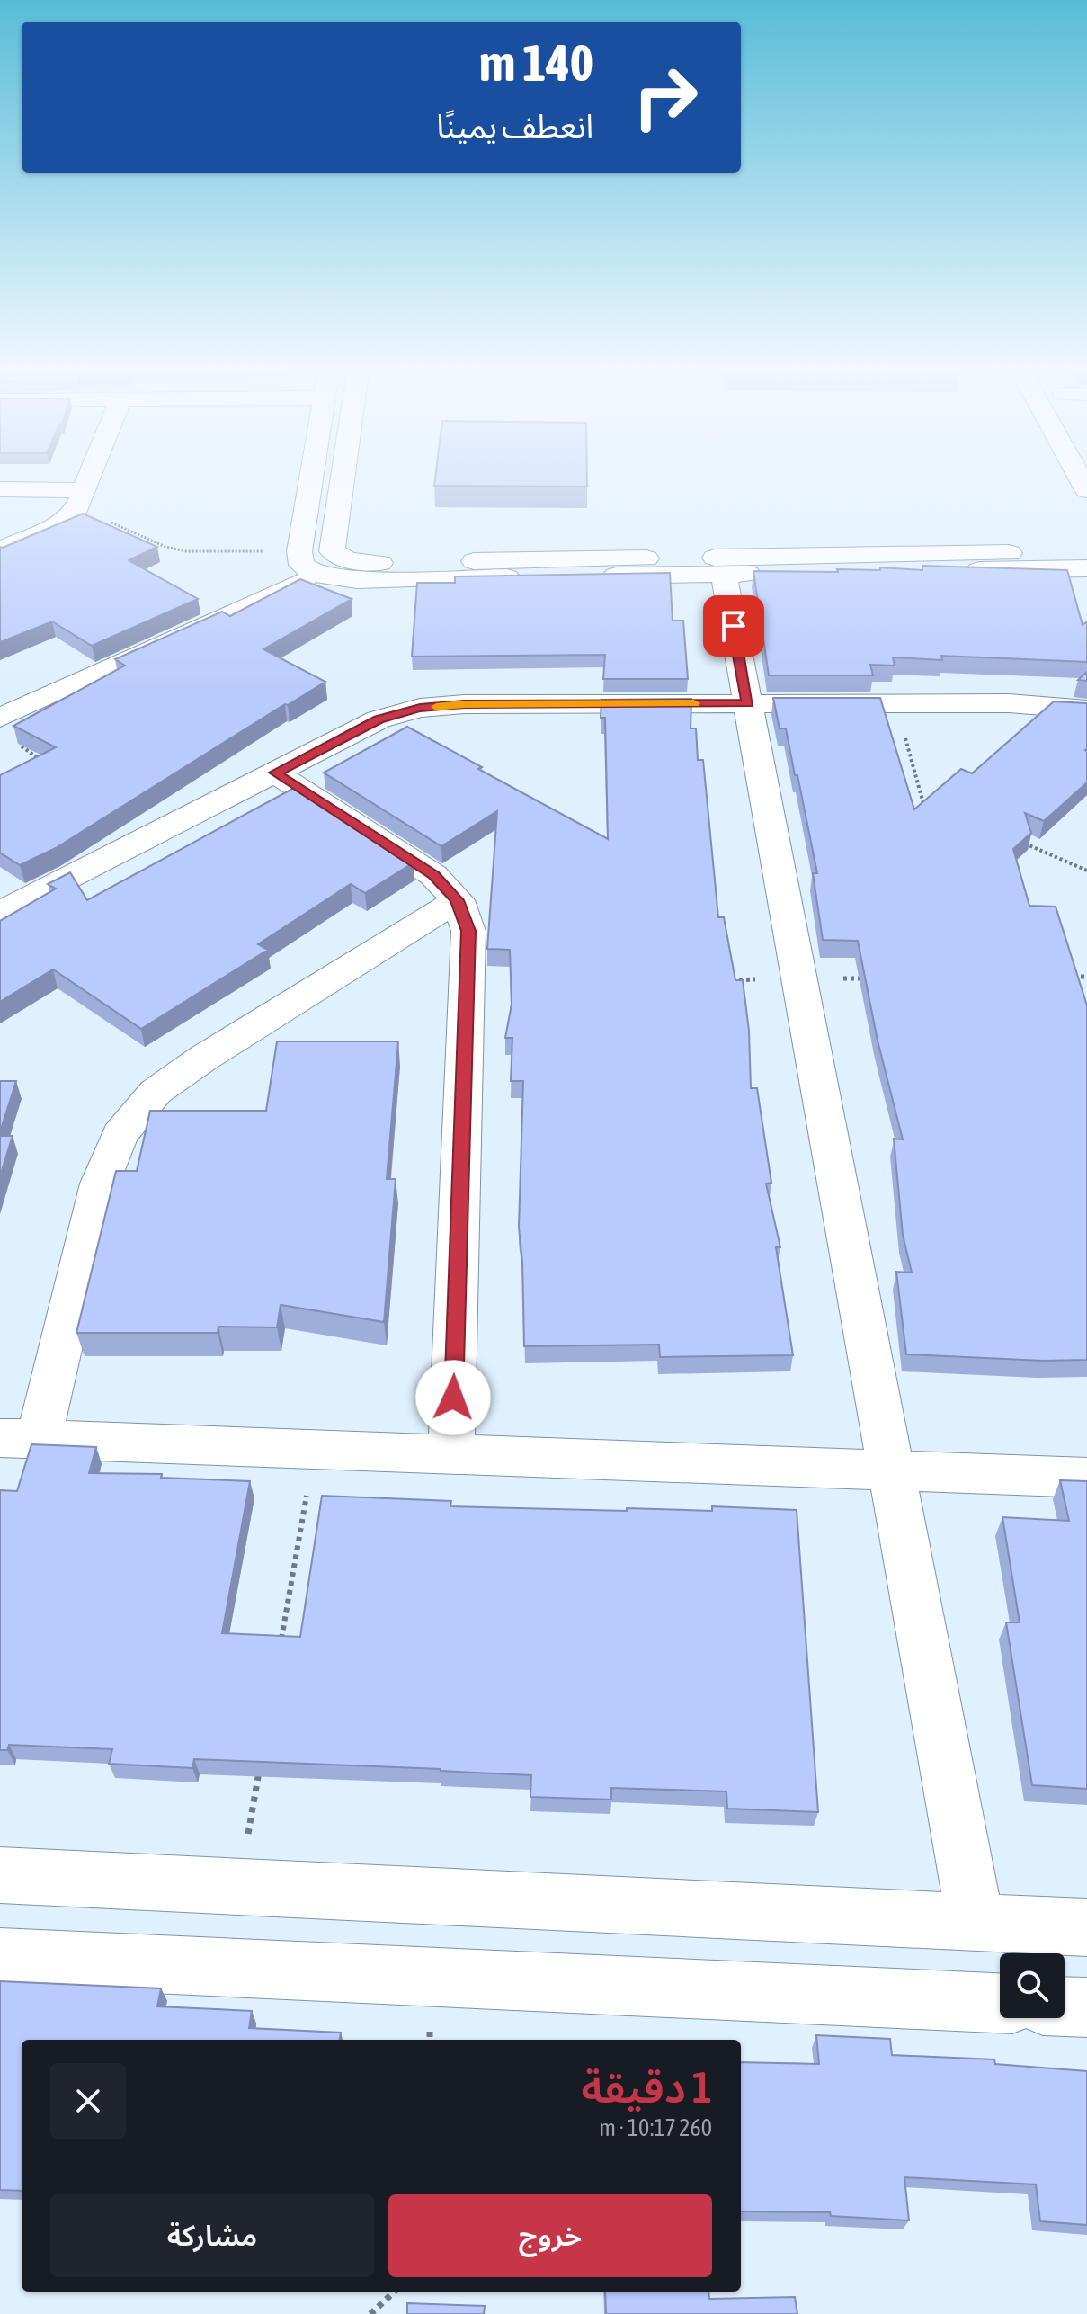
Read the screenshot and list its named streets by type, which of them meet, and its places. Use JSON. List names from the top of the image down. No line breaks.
{"page":{"turn":["140 m","انعطف يمينًا"],"heading":["1 دقيقة","260 m · 10:17"],"buttons":["خروج","مشاركة"]}}
